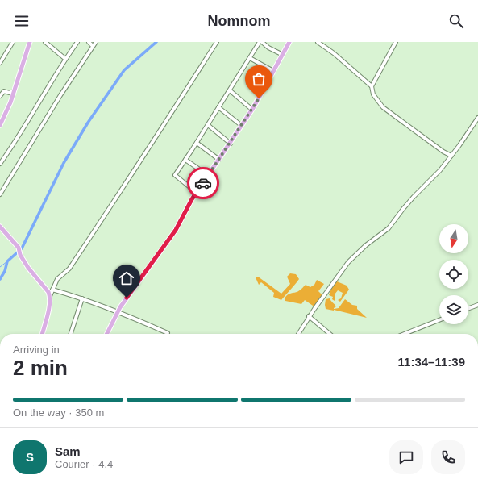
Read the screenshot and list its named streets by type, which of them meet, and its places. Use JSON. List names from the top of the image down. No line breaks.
{"north":"bottom","page":{"header":"Nomnom","heading":["2 min","Arriving in","11:34–11:39"],"panel":["Sam","Courier · 4.4"],"bar":"On the way · 350 m","round":"S"}}
